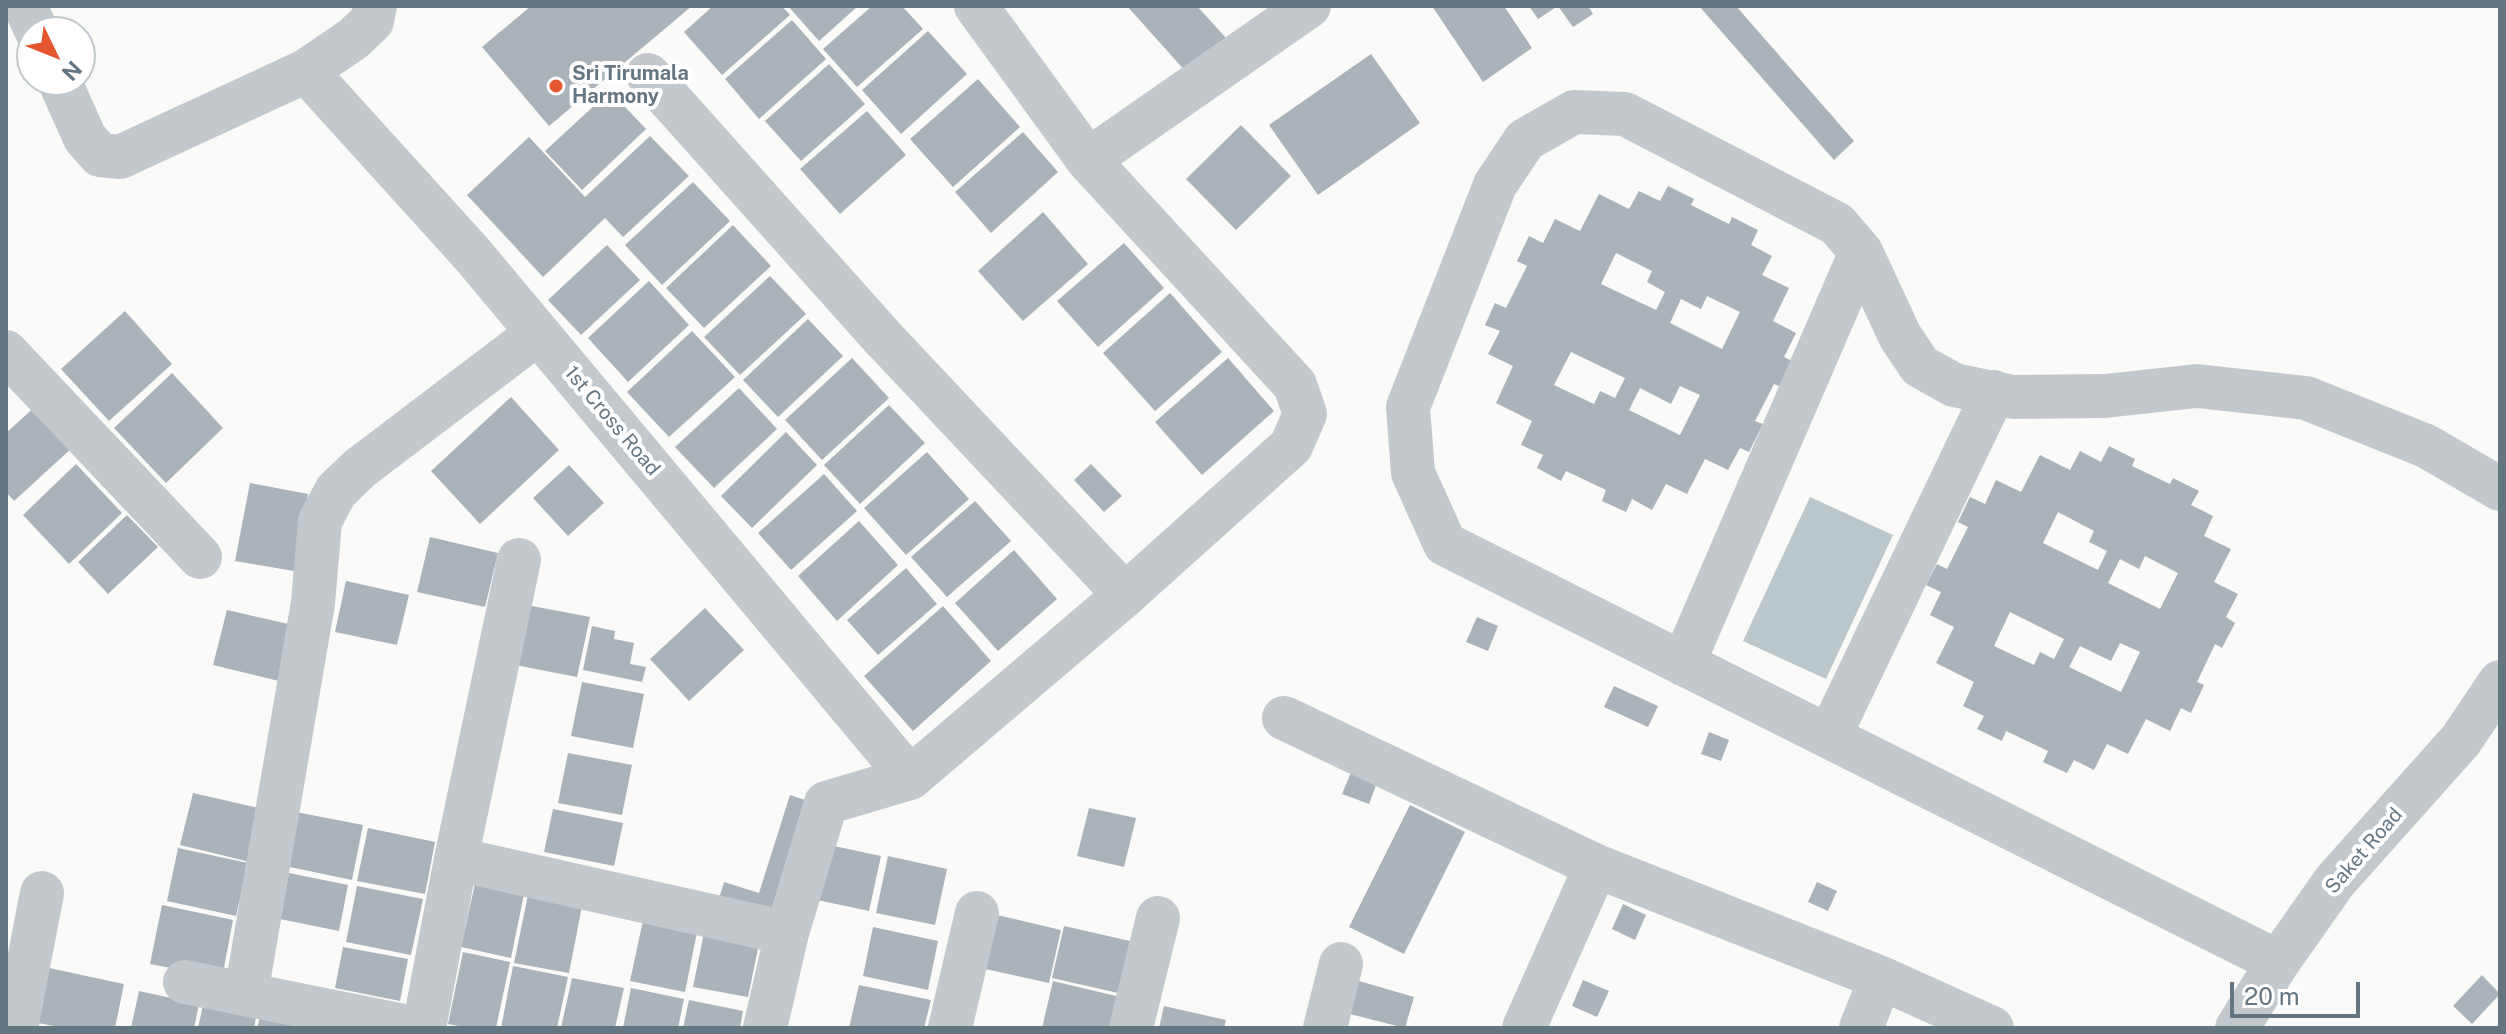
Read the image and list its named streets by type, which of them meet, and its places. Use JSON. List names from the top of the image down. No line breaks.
{"streets":{"street":["1st Cross Road","Saket Road"]},"places":["Sri Tirumala Harmony"],"scale_bar":"20 m","north":"bottom right"}
